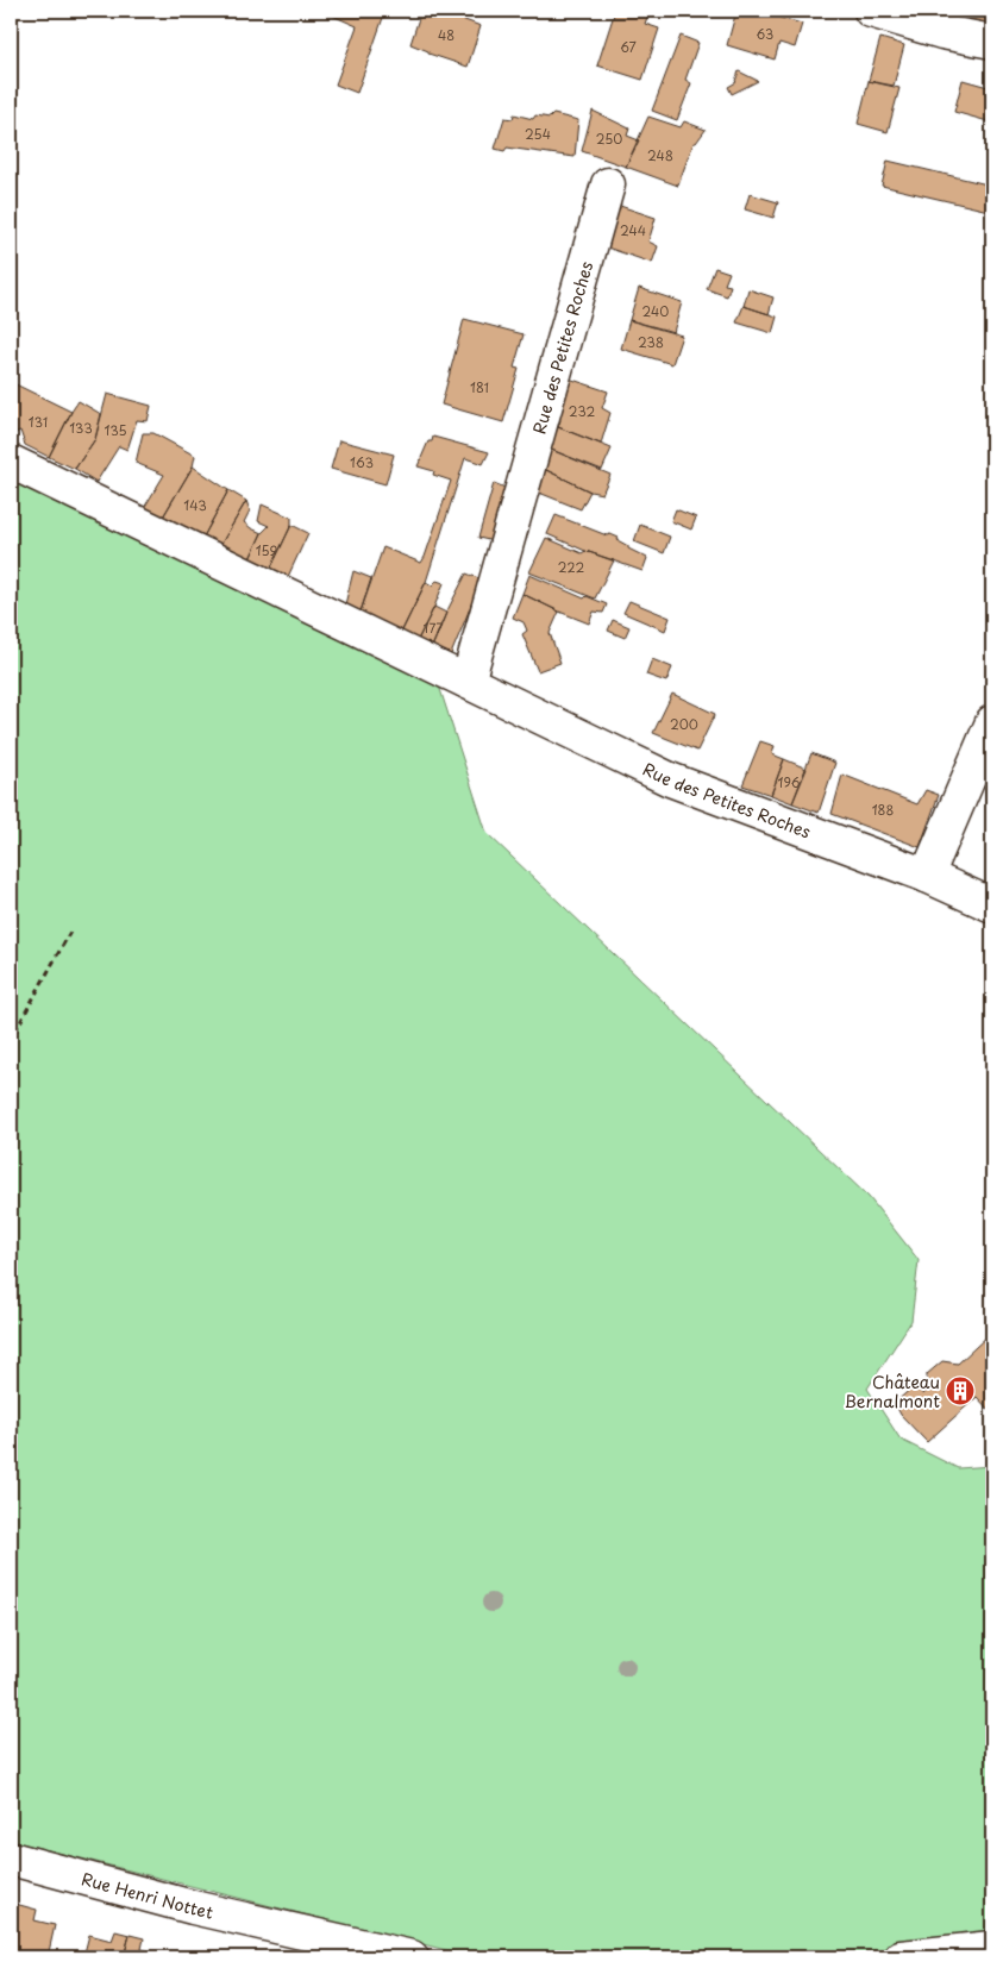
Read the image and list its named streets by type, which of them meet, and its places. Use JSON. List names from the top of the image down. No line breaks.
{"streets":{"street":["Rue des Petites Roches","Rue Henri Nottet"]},"places":{"building":["Château Bernalmont"]},"house_numbers":["63","48","67","254","250","248","244","240","238","181","232","131","133","135","163","143","159","222","177","200","196","188"]}
